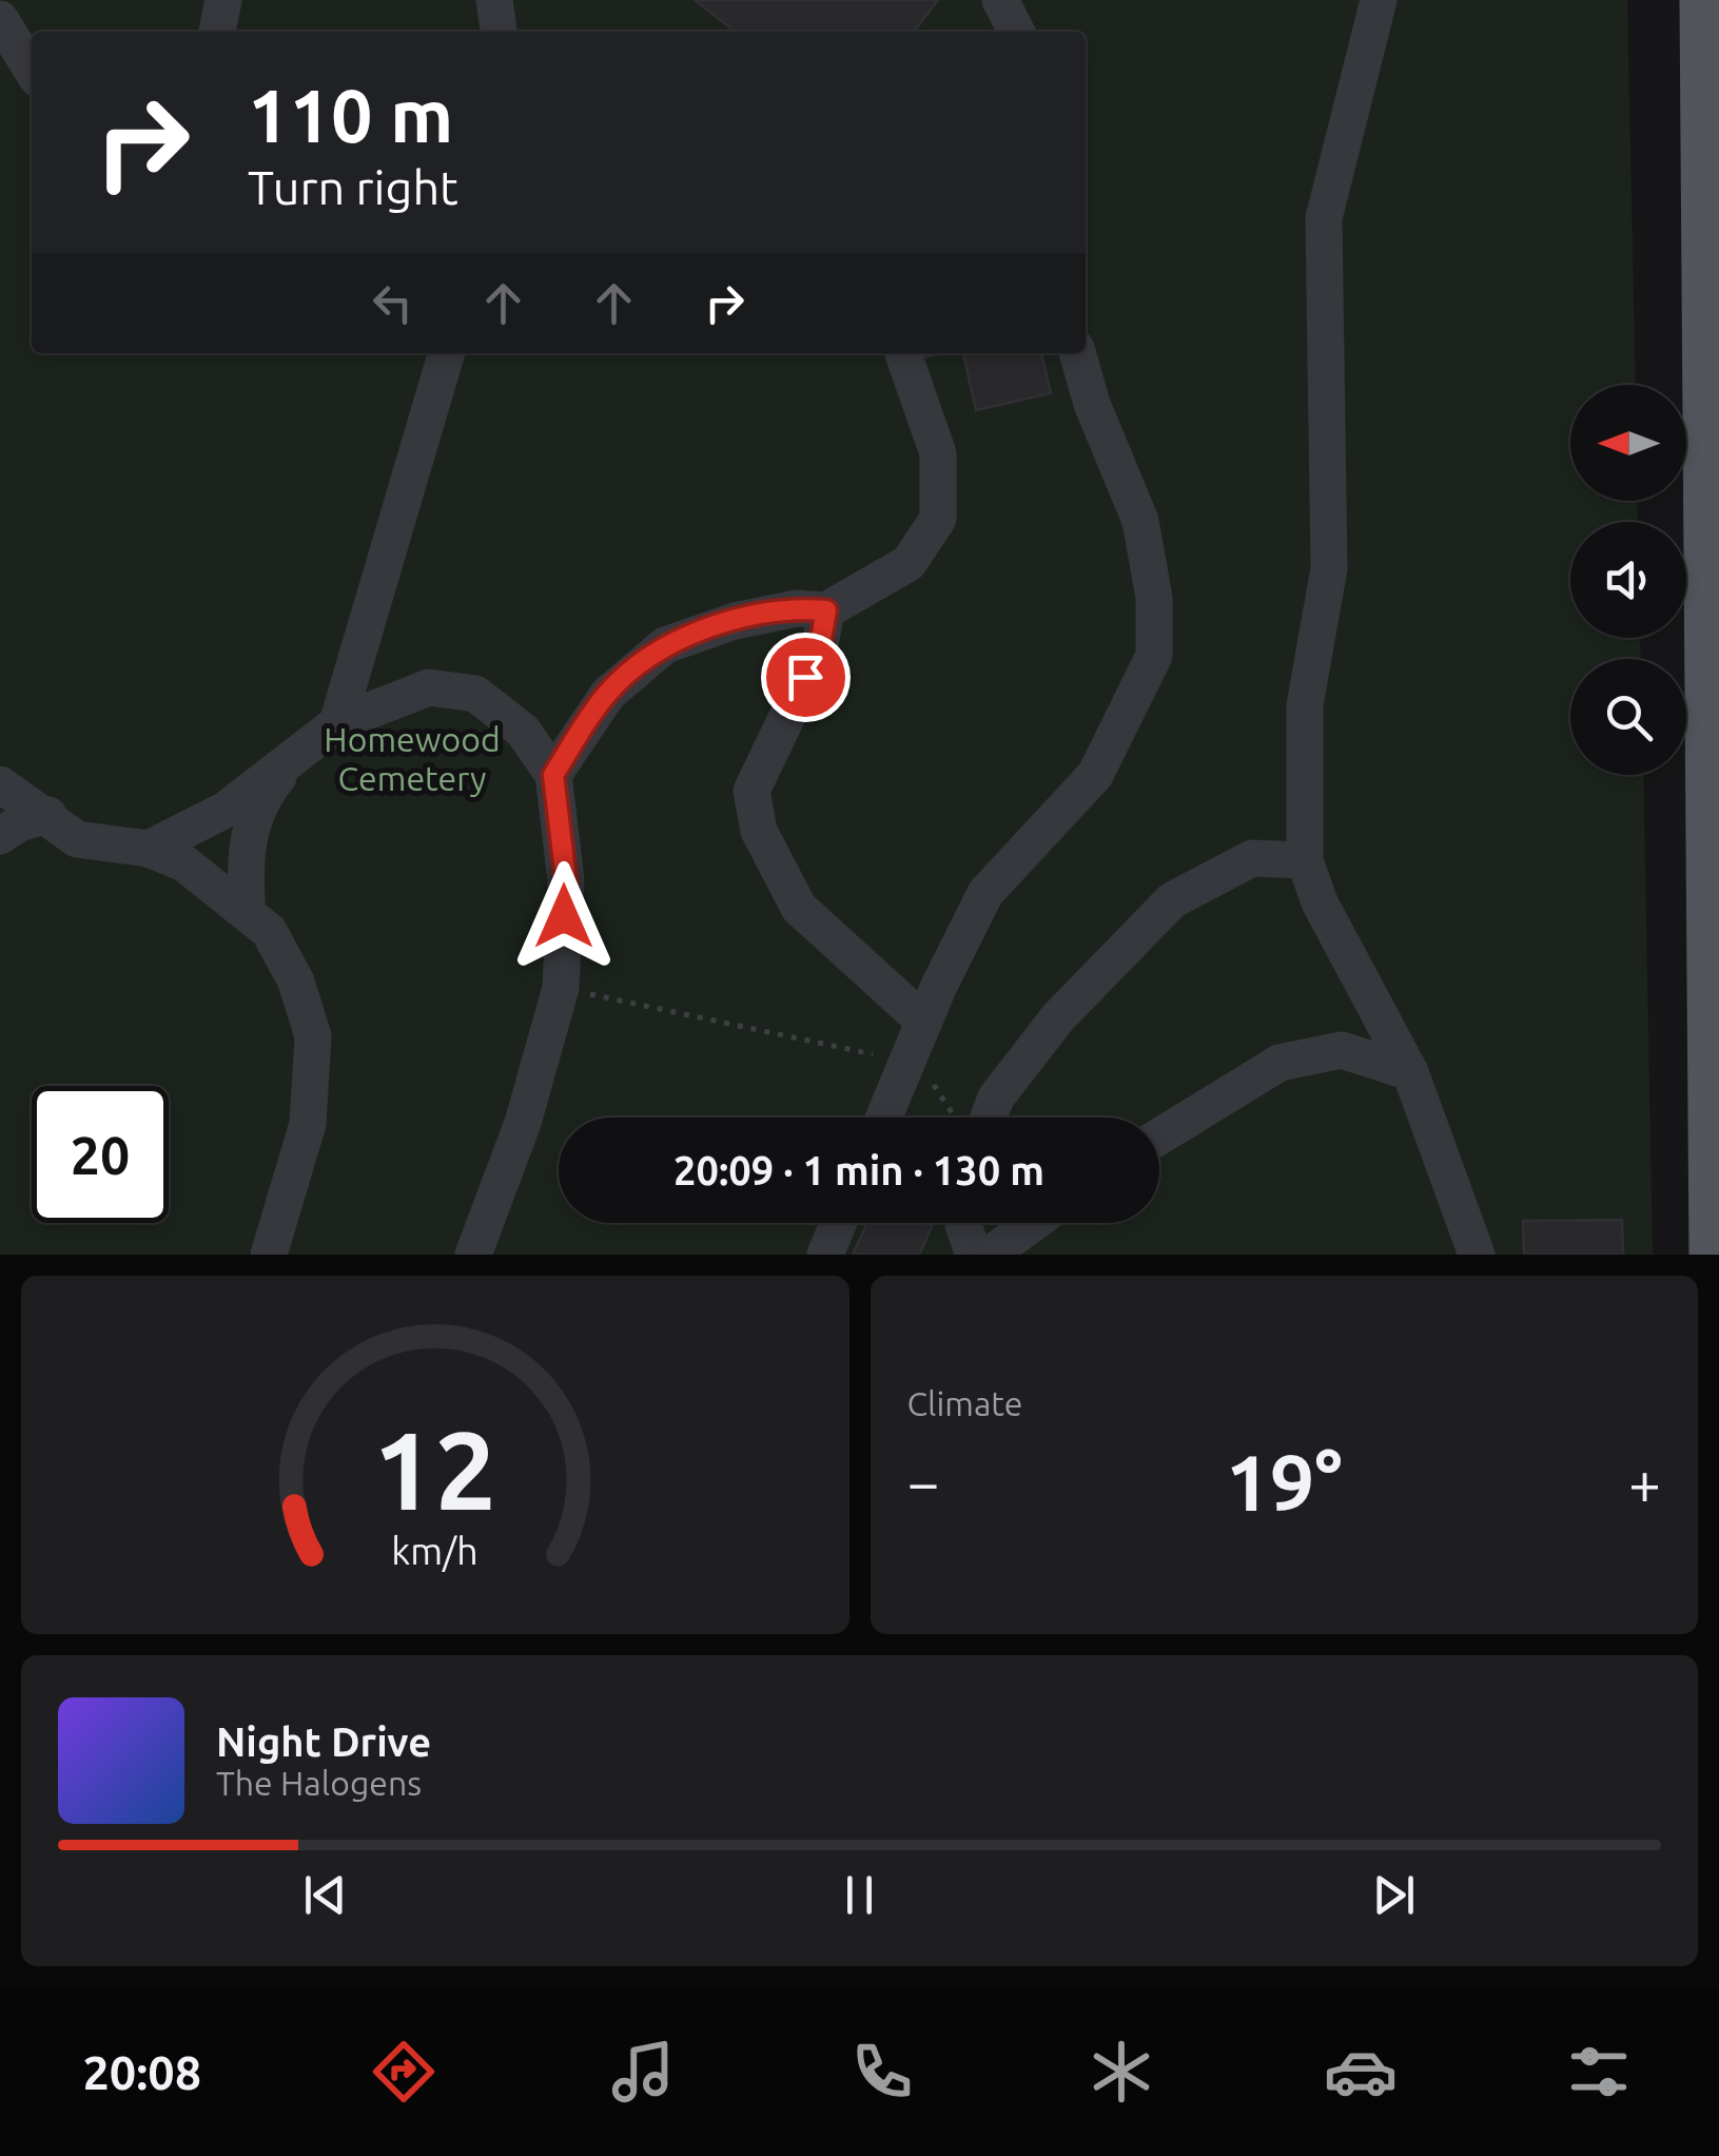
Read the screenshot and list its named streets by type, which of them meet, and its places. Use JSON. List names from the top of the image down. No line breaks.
{"parks":["Homewood Cemetery"],"north":"left","page":{"turn":["110 m","Turn right"],"limit":"20","trip":"20:09 · 1 min · 130 m","tile":"Climate","heat":["−","19°","+"],"song":["Night Drive","The Halogens"],"tabs":"20:08","gauge":["12","km/h"]}}
